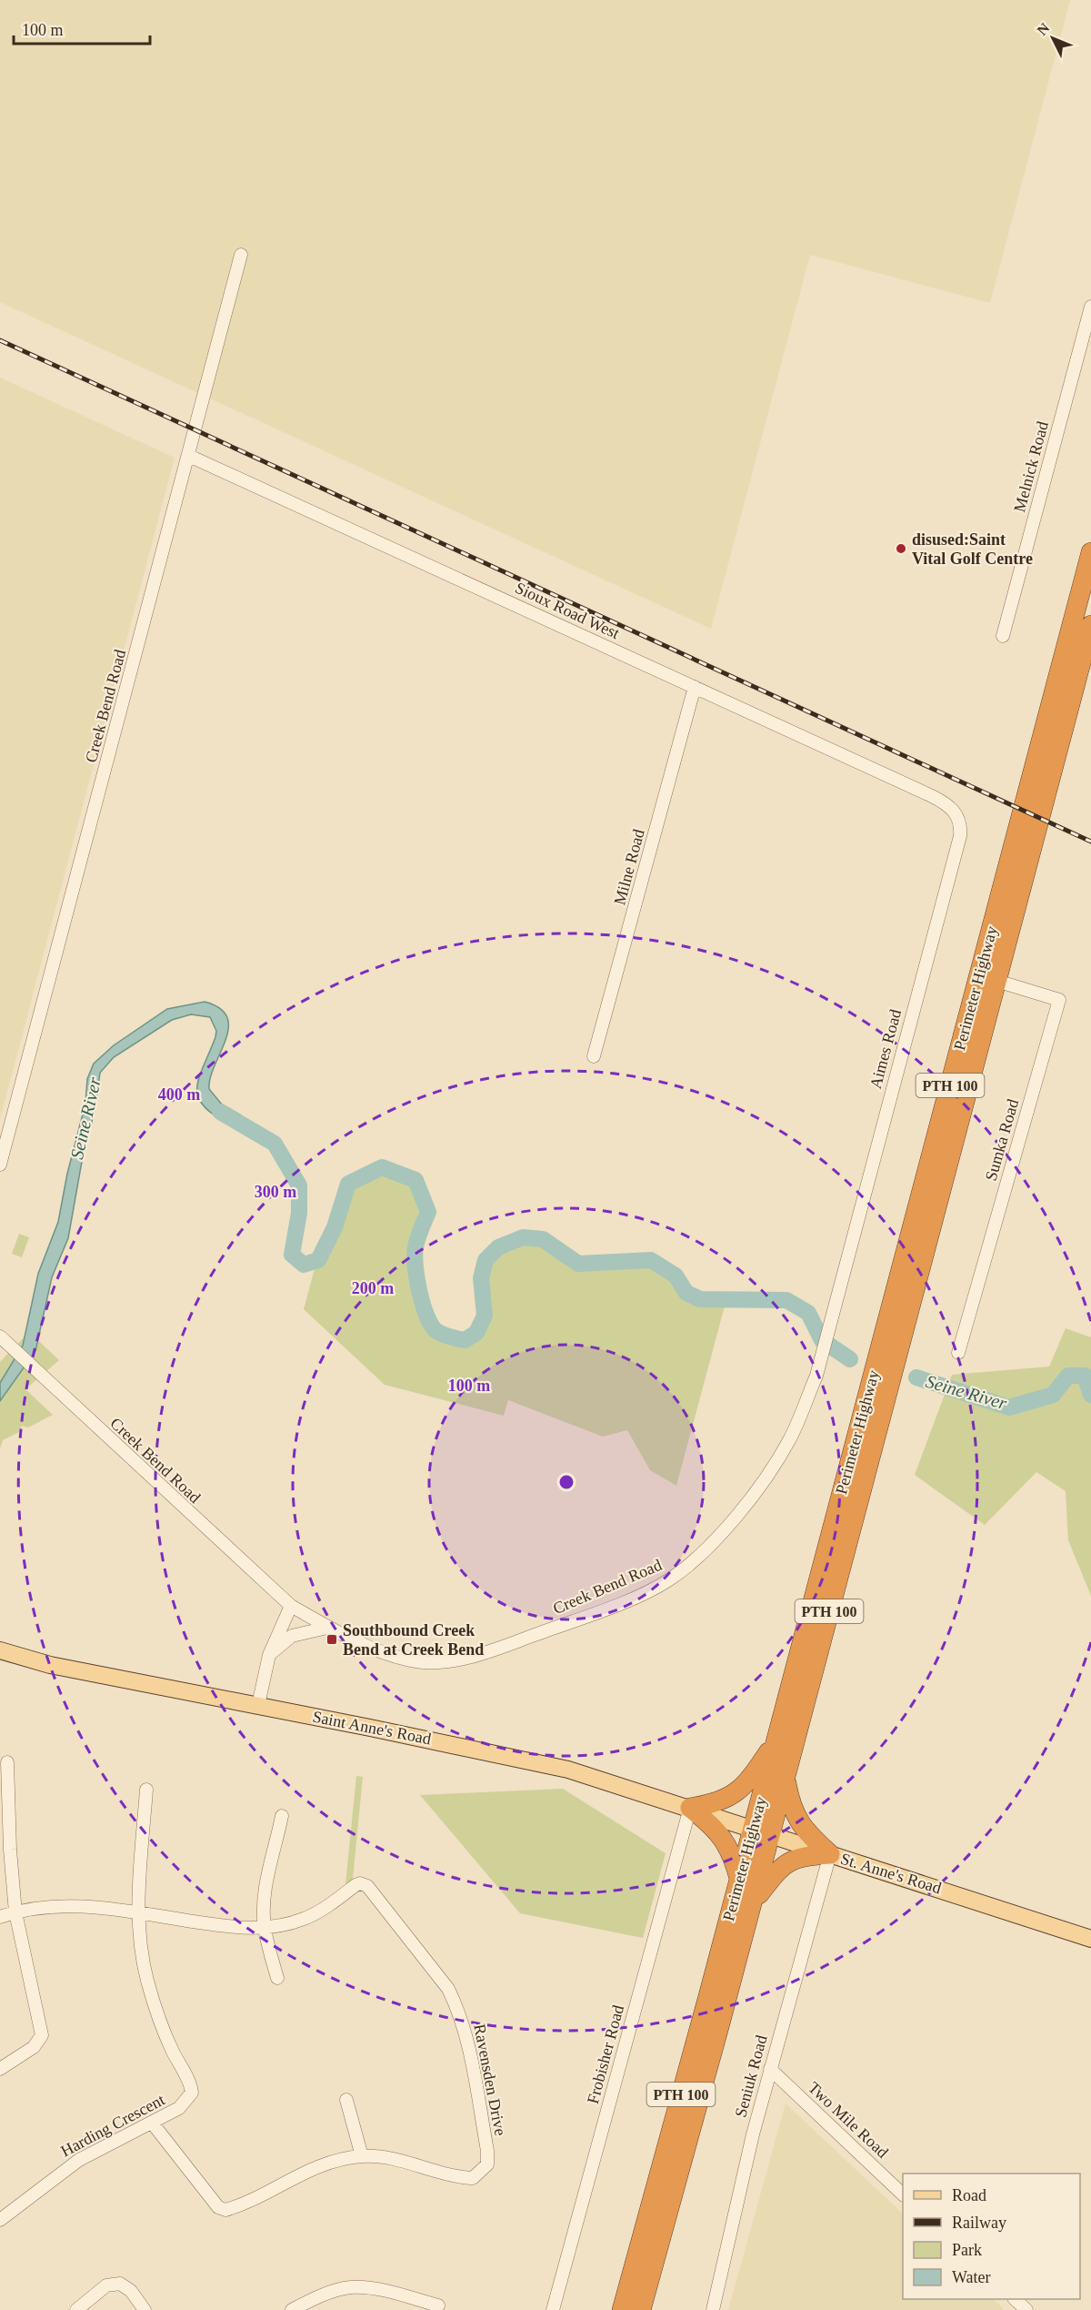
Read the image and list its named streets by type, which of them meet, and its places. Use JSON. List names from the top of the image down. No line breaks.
{"streets":{"highway":["Perimeter Highway","PTH 100"],"main road":["Saint Anne's Road","St. Anne's Road"],"street":["Melnick Road","Sioux Road West","Creek Bend Road","Milne Road","Aimes Road","Sumka Road","Frobisher Road","Seniuk Road","Ravensden Drive","Two Mile Road","Harding Crescent"]},"crossings":[["Sioux Road West","Creek Bend Road"],["Sioux Road West","Milne Road"],["Sioux Road West","Aimes Road"],["Creek Bend Road","Aimes Road"],["Perimeter Highway","Sumka Road"],["Perimeter Highway","St. Anne's Road"],["Saint Anne's Road","St. Anne's Road"],["Saint Anne's Road","Frobisher Road"],["St. Anne's Road","Frobisher Road"],["St. Anne's Road","Seniuk Road"],["Seniuk Road","Two Mile Road"],["Ravensden Drive","Harding Crescent"]],"water":["Seine River"],"places":{"other":["disused:Saint Vital Golf Centre"],"transit":["Southbound Creek Bend at Creek Bend"]},"legend":["Road","Railway","Park","Water"],"scale_bar":"100 m","north":"top left","rings":["400 m","300 m","200 m","100 m"]}
